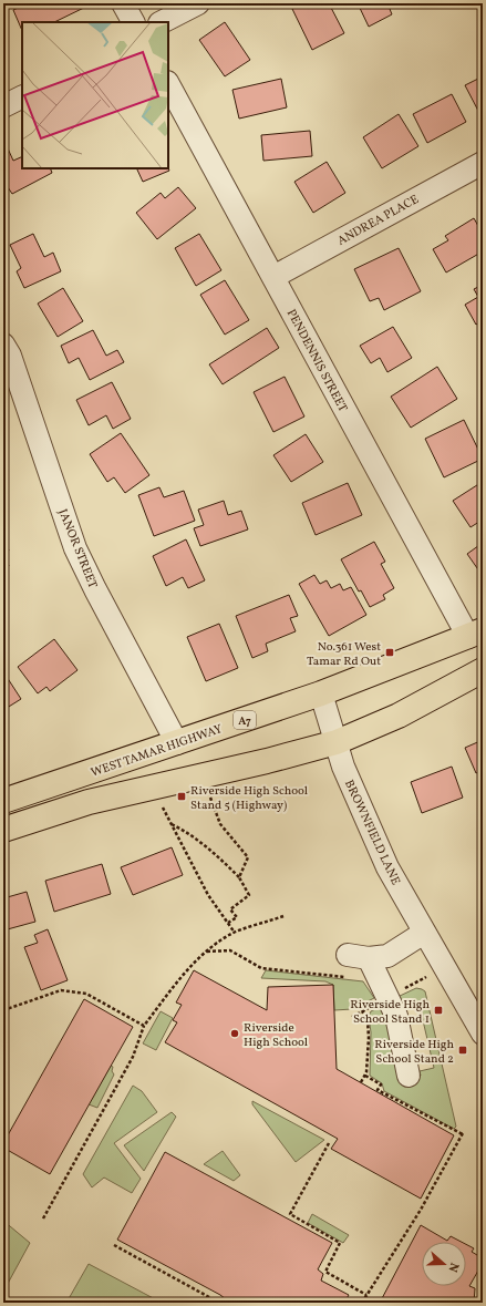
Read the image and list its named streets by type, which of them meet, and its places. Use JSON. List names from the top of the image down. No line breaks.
{"streets":{"highway":["A7","WEST TAMAR HIGHWAY"],"street":["ANDREA PLACE","PENDENNIS STREET","JANOR STREET","BROWNFIELD LANE"]},"crossings":[["ANDREA PLACE","PENDENNIS STREET"],["PENDENNIS STREET","WEST TAMAR HIGHWAY"],["JANOR STREET","WEST TAMAR HIGHWAY"],["WEST TAMAR HIGHWAY","BROWNFIELD LANE"]],"places":{"transit":["No.361 West Tamar Rd Out","Riverside High School Stand 5 (Highway)","Riverside High School Stand 1","Riverside High School Stand 2"],"other":["Riverside High School"]},"north":"right"}
